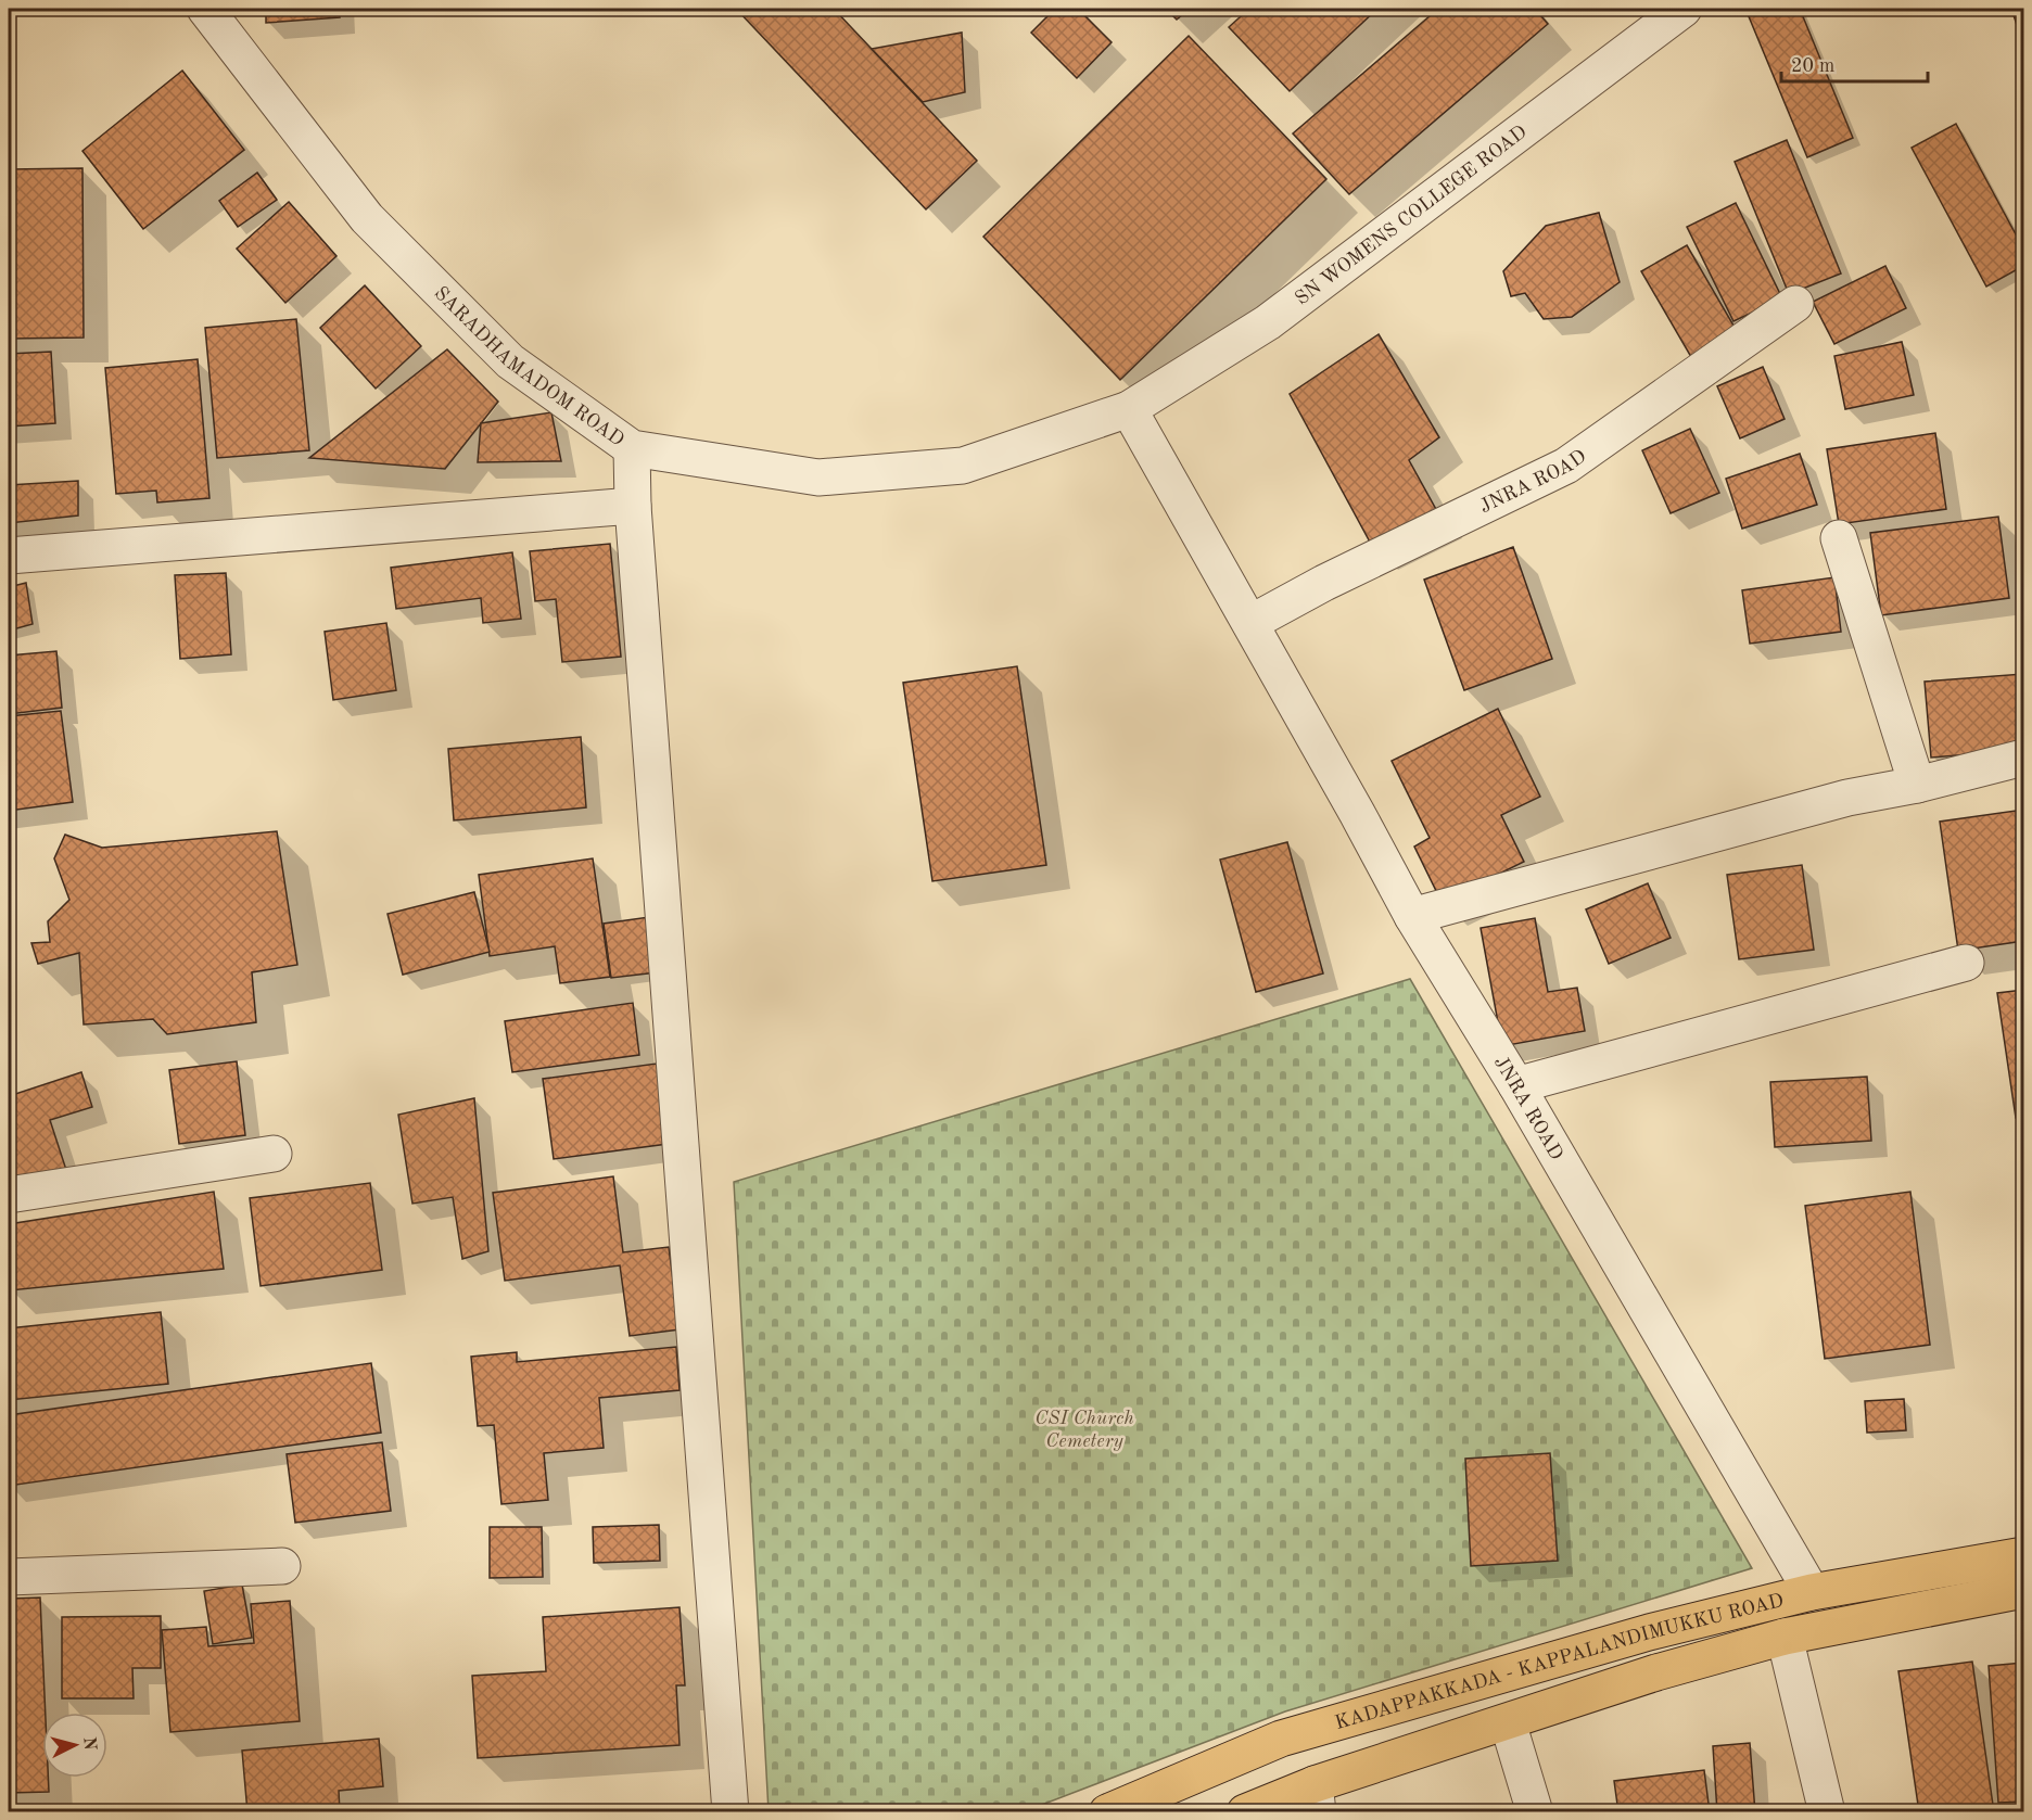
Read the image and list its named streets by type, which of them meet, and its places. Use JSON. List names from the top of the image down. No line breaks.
{"streets":{"main road":["KADAPPAKKADA - KAPPALANDIMUKKU ROAD"],"street":["SN WOMENS COLLEGE ROAD","SARADHAMADOM ROAD","JNRA ROAD"]},"crossings":[["SN WOMENS COLLEGE ROAD","SARADHAMADOM ROAD"],["SN WOMENS COLLEGE ROAD","JNRA ROAD"],["SARADHAMADOM ROAD","JNRA ROAD"],["JNRA ROAD","KADAPPAKKADA - KAPPALANDIMUKKU ROAD"]],"parks":["CSI Church Cemetery"],"scale_bar":"20 m","north":"right"}
